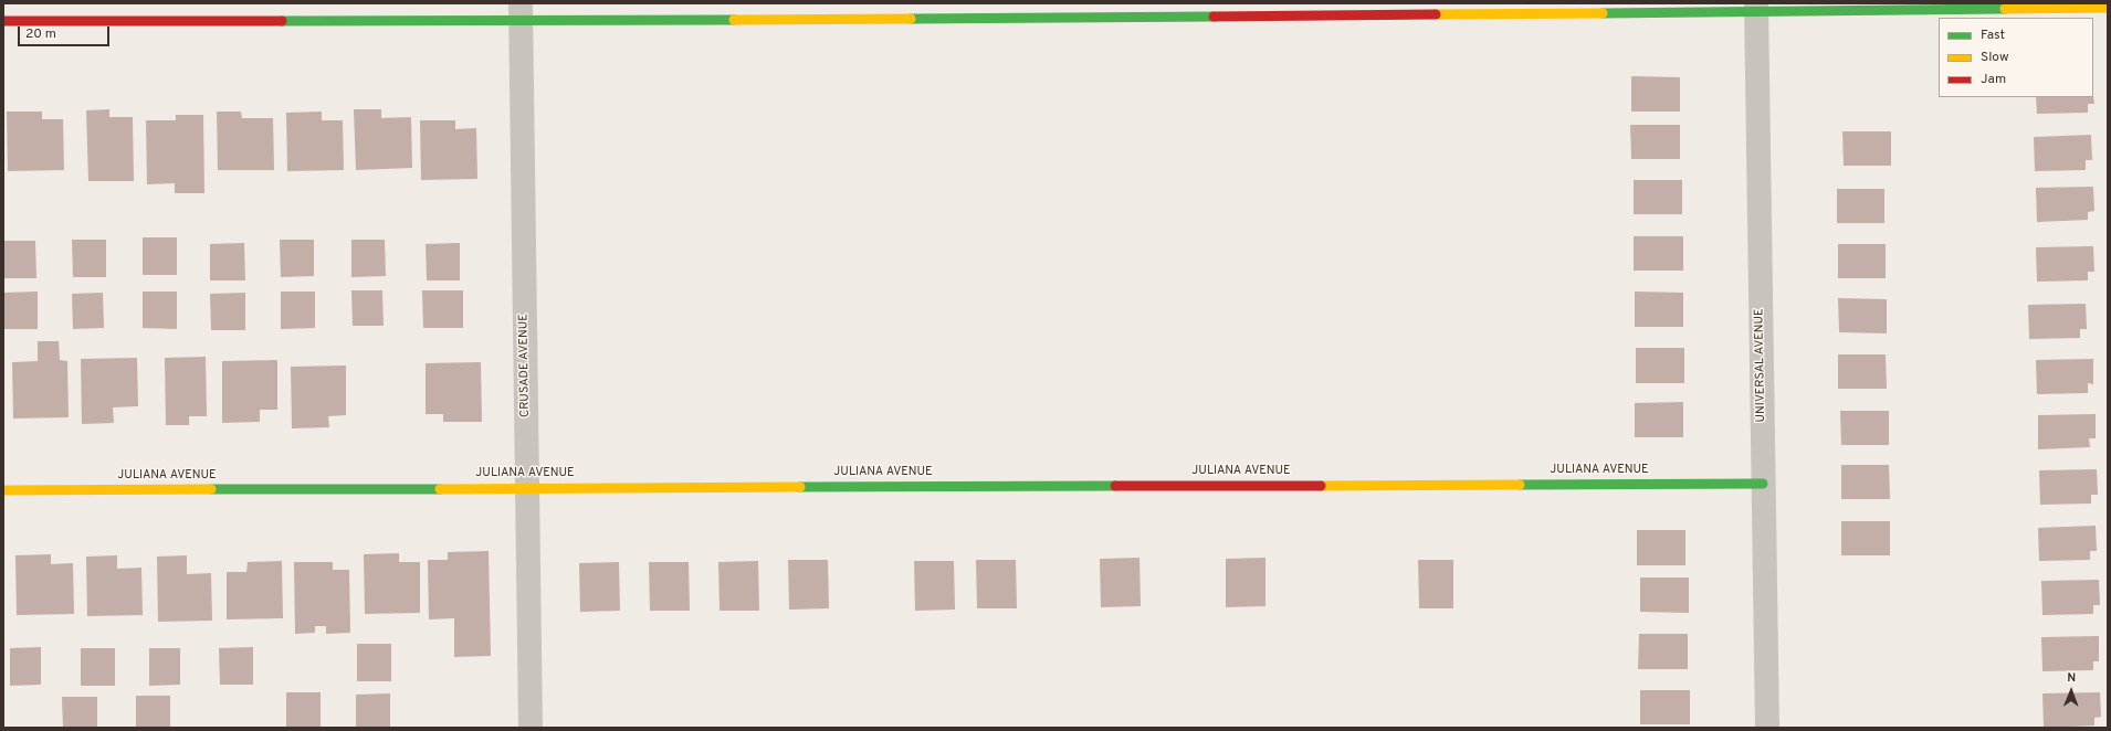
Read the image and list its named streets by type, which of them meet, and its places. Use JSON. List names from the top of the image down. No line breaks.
{"streets":{"street":["CRUSADE AVENUE","UNIVERSAL AVENUE","JULIANA AVENUE"]},"crossings":[["CRUSADE AVENUE","JULIANA AVENUE"],["UNIVERSAL AVENUE","JULIANA AVENUE"]],"legend":["Fast","Slow","Jam"],"scale_bar":"20 m","north":"top"}
